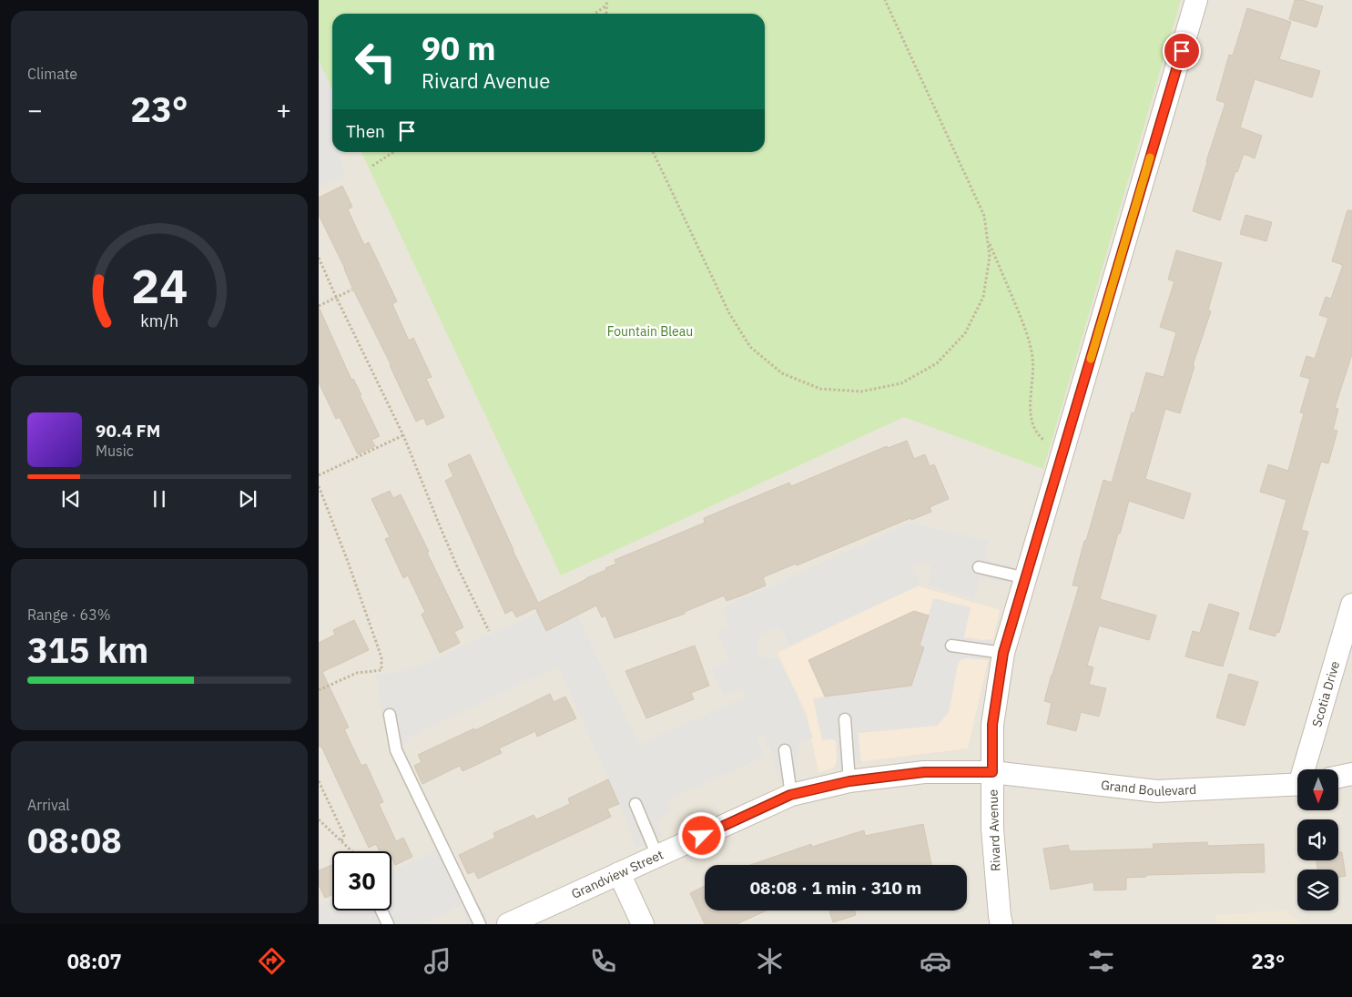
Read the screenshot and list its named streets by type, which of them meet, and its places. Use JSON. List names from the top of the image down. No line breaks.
{"streets":{"street":["Scotia Drive","Grand Boulevard","Rivard Avenue","Grandview Street"]},"crossings":[["Grand Boulevard","Rivard Avenue"],["Grand Boulevard","Grandview Street"],["Rivard Avenue","Grandview Street"]],"parks":["Fountain Bleau"],"north":"bottom","page":{"tile":["Climate",["Range · 63%","315 km"],["Arrival","08:08"]],"turn":["90 m","Rivard Avenue"],"heat":["−","23°","+"],"then":"Then","song":["90.4 FM","Music"],"limit":"30","trip":"08:08 · 1 min · 310 m","tabs":["08:07","23°"],"gauge":["24","km/h"]}}
